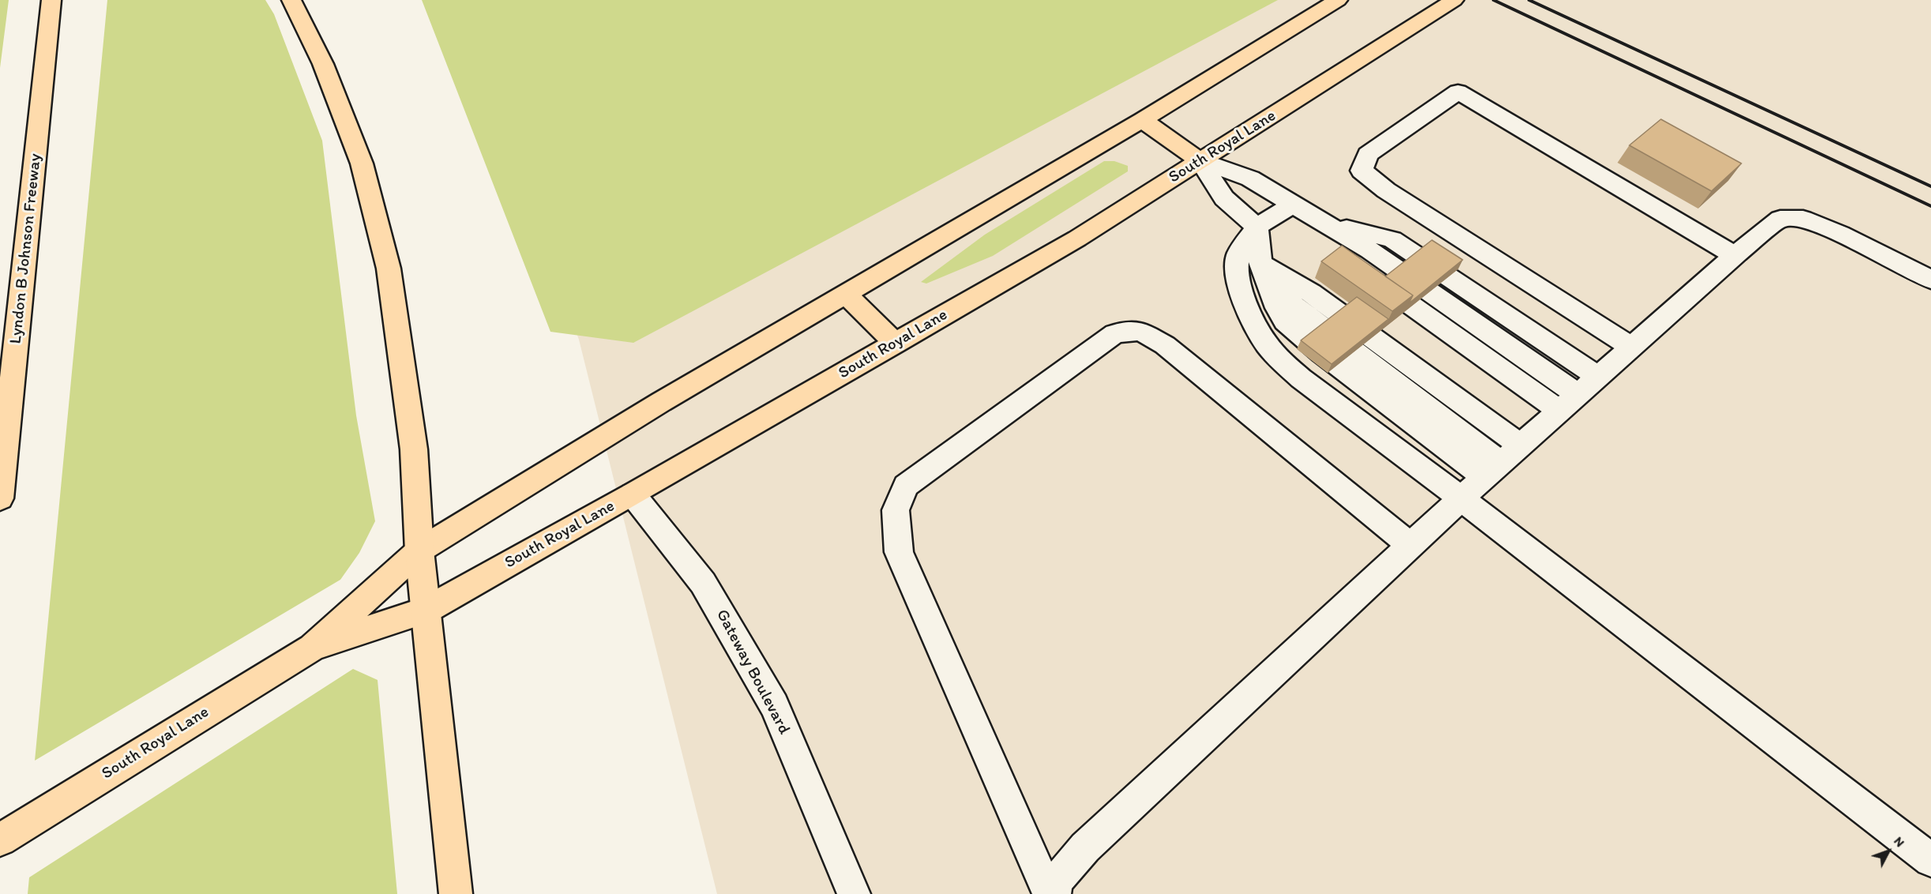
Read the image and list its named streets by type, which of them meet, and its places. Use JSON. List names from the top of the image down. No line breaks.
{"streets":{"main road":["South Royal Lane","Lyndon B Johnson Freeway"],"street":["Gateway Boulevard"]},"crossings":[["South Royal Lane","Gateway Boulevard"]],"north":"top right"}
